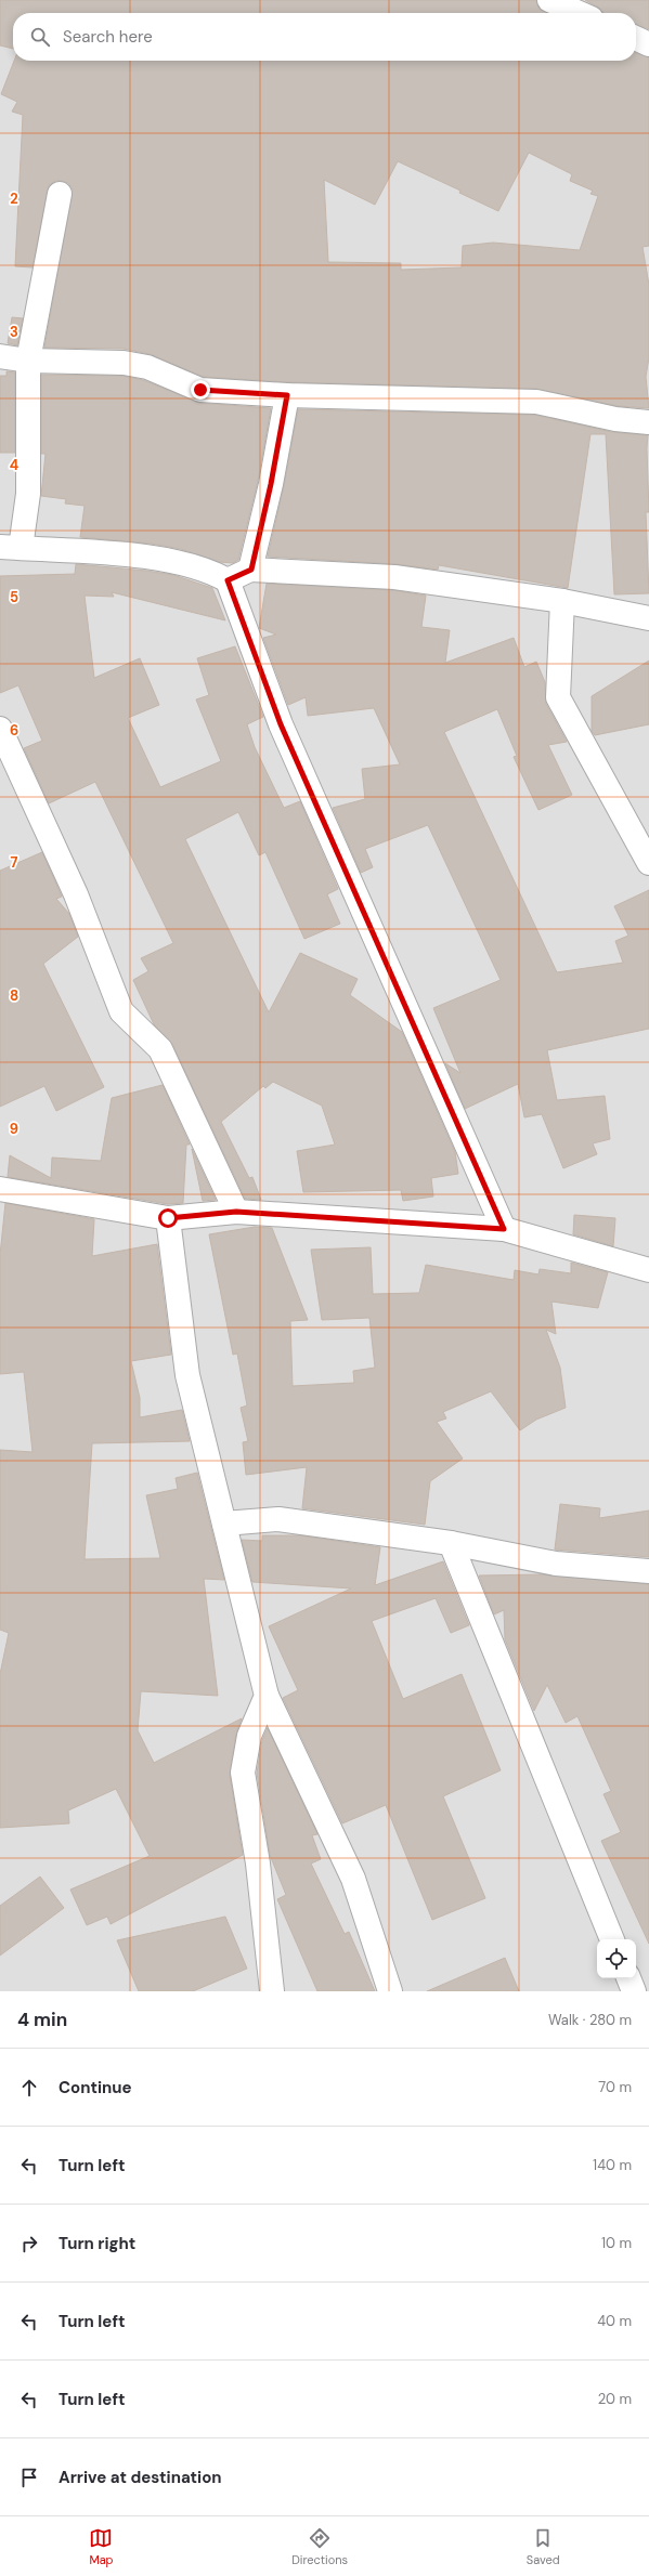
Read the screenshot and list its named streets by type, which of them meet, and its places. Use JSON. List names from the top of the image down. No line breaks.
{"page":{"search":"Search here","heading":["4 min","Walk · 280 m"],"list":[["Continue","70 m"],["Turn left","140 m"],["Turn right","10 m"],["Turn left","40 m"],["Turn left","20 m"],"Arrive at destination"],"nav":["Map","Directions","Saved"]},"grid":{"rows":["2","3","4","5","6","7","8","9"]}}
